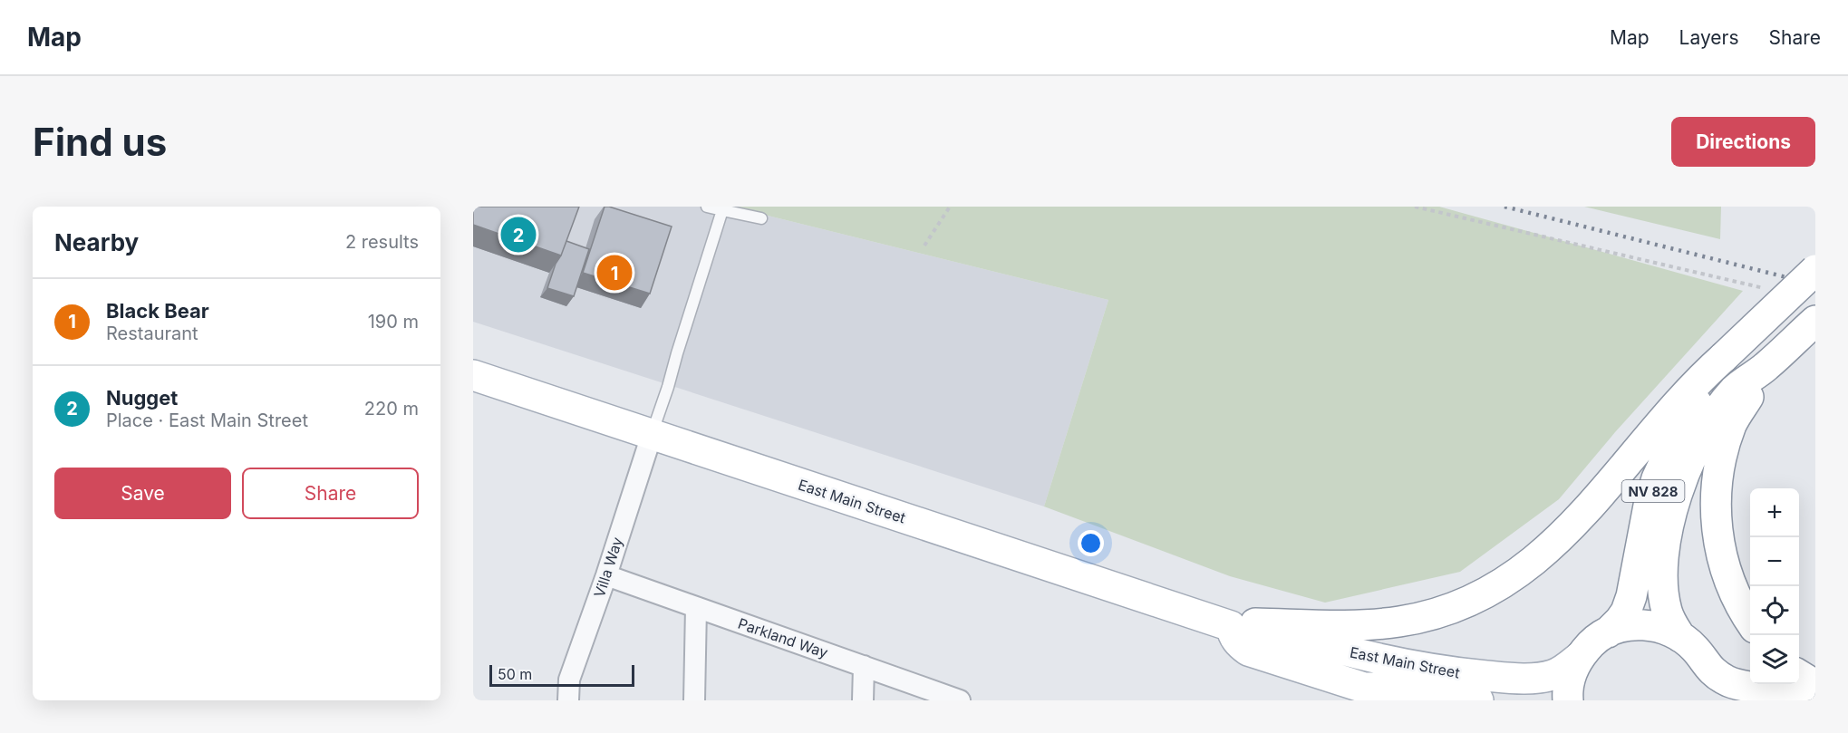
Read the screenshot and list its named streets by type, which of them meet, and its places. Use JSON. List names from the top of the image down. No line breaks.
{"streets":{"main road":["NV 828","East Main Street"],"street":["Villa Way","Parkland Way"]},"crossings":[["NV 828","East Main Street"],["East Main Street","Villa Way"],["Villa Way","Parkland Way"]],"scale_bar":"50 m","page":{"header":"Map","nav":["Map","Layers","Share"],"buttons":["Directions",["Save","Share"]],"title":"Find us","heading":["Nearby","2 results"],"pins":["2","1"],"list":[{"mark":"1","name":"Black Bear","note":"Restaurant","value":"190 m"},{"mark":"2","name":"Nugget","note":"Place · East Main Street","value":"220 m"}],"map_buttons":["+","−"],"scale":"50 m"}}
